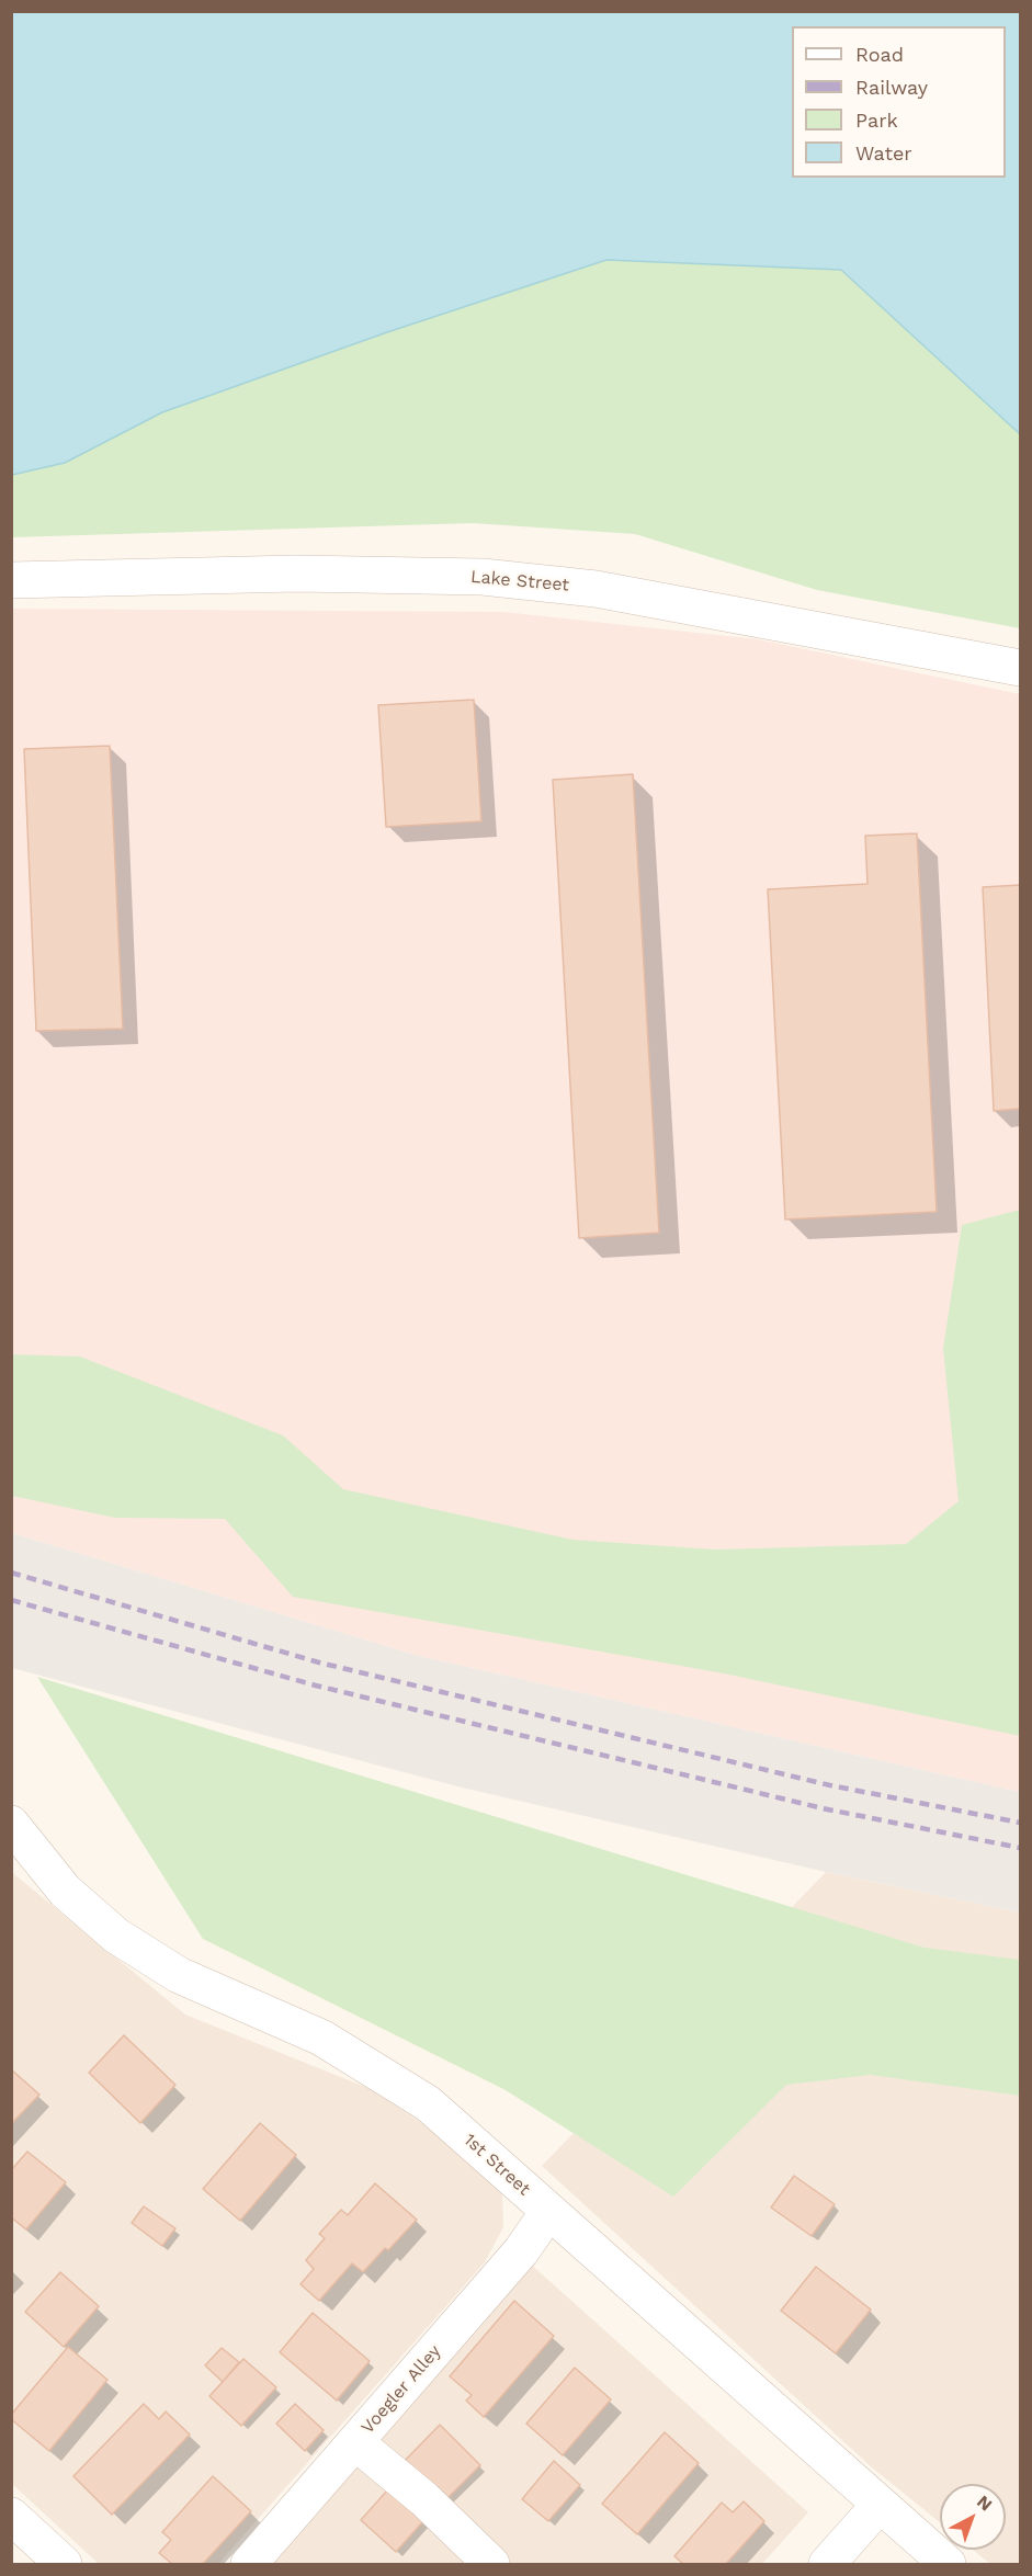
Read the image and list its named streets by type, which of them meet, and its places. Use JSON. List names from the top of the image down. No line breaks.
{"streets":{"street":["Lake Street","1st Street","Voegler Alley"]},"crossings":[["1st Street","Voegler Alley"]],"legend":["Road","Railway","Park","Water"],"north":"top right"}
